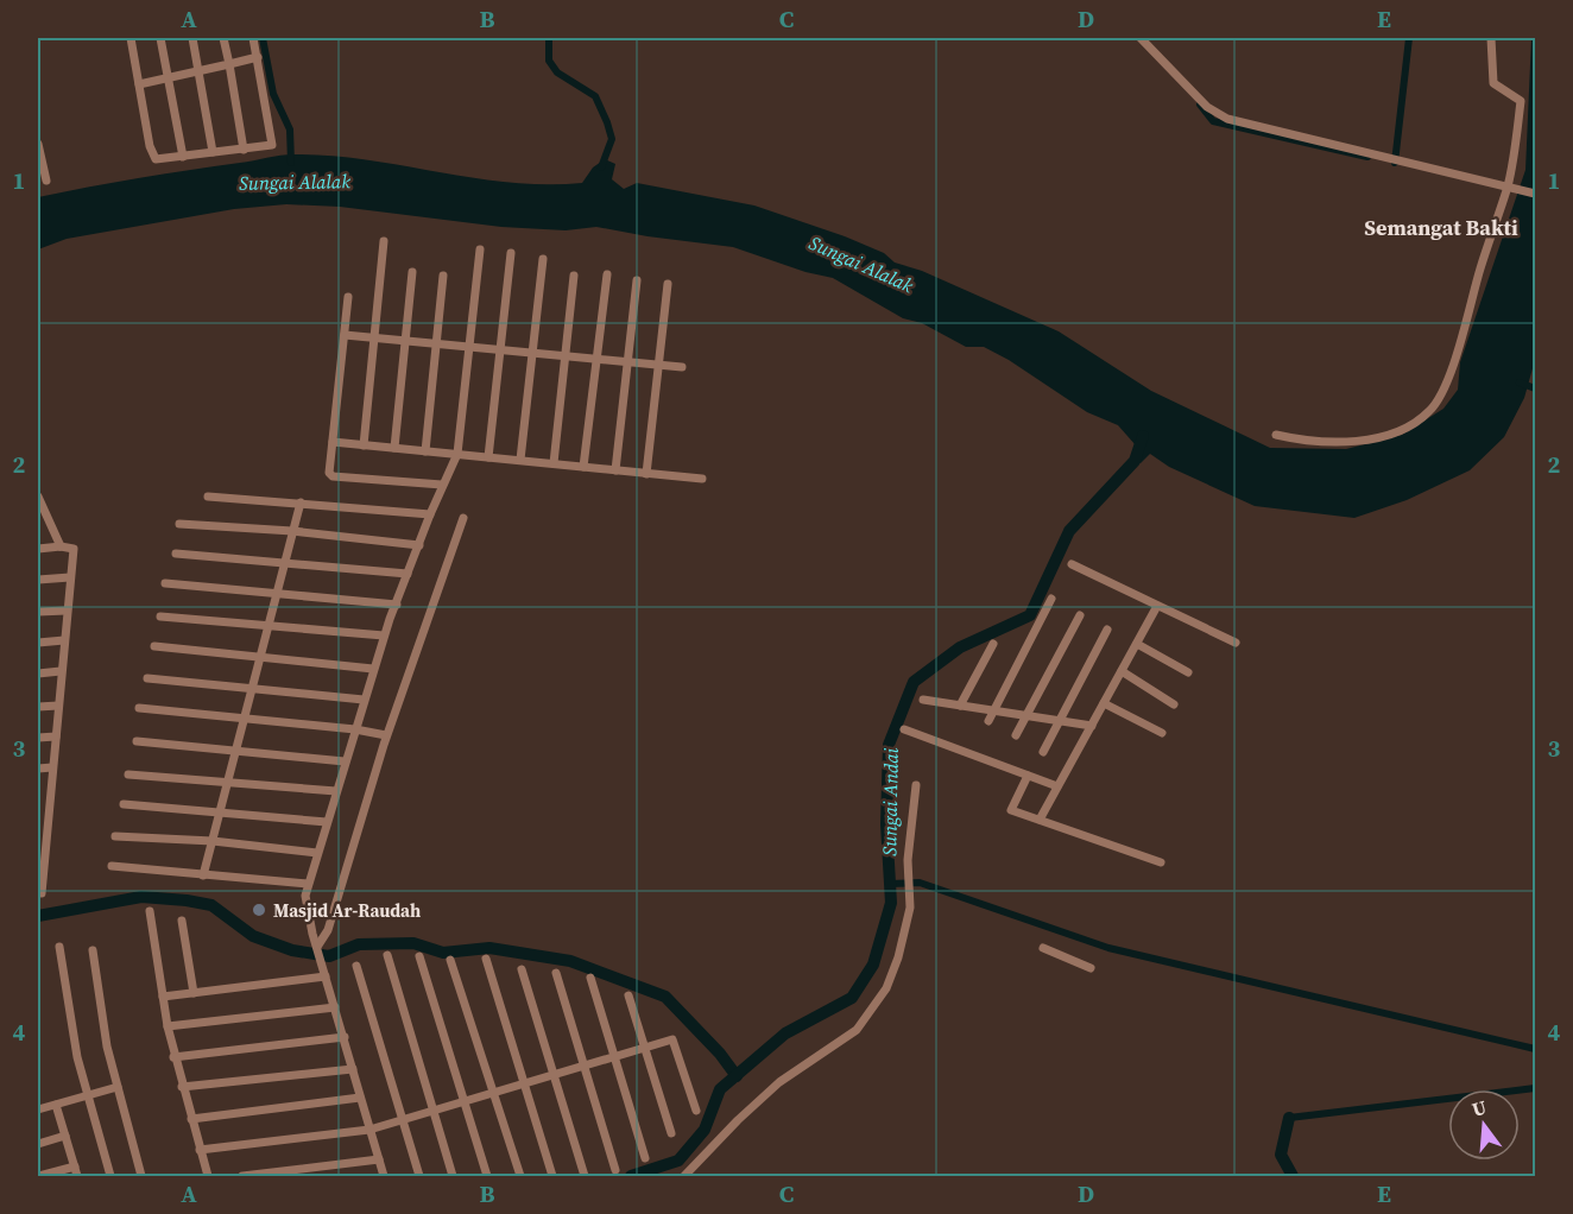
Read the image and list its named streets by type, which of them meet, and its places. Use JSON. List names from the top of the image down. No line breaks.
{"districts":["Semangat Bakti"],"water":["Sungai Alalak","Sungai Andai"],"places":["Masjid Ar-Raudah"],"north":"top","grid":{"columns":["A","B","C","D","E"],"rows":["1","2","3","4"]}}
